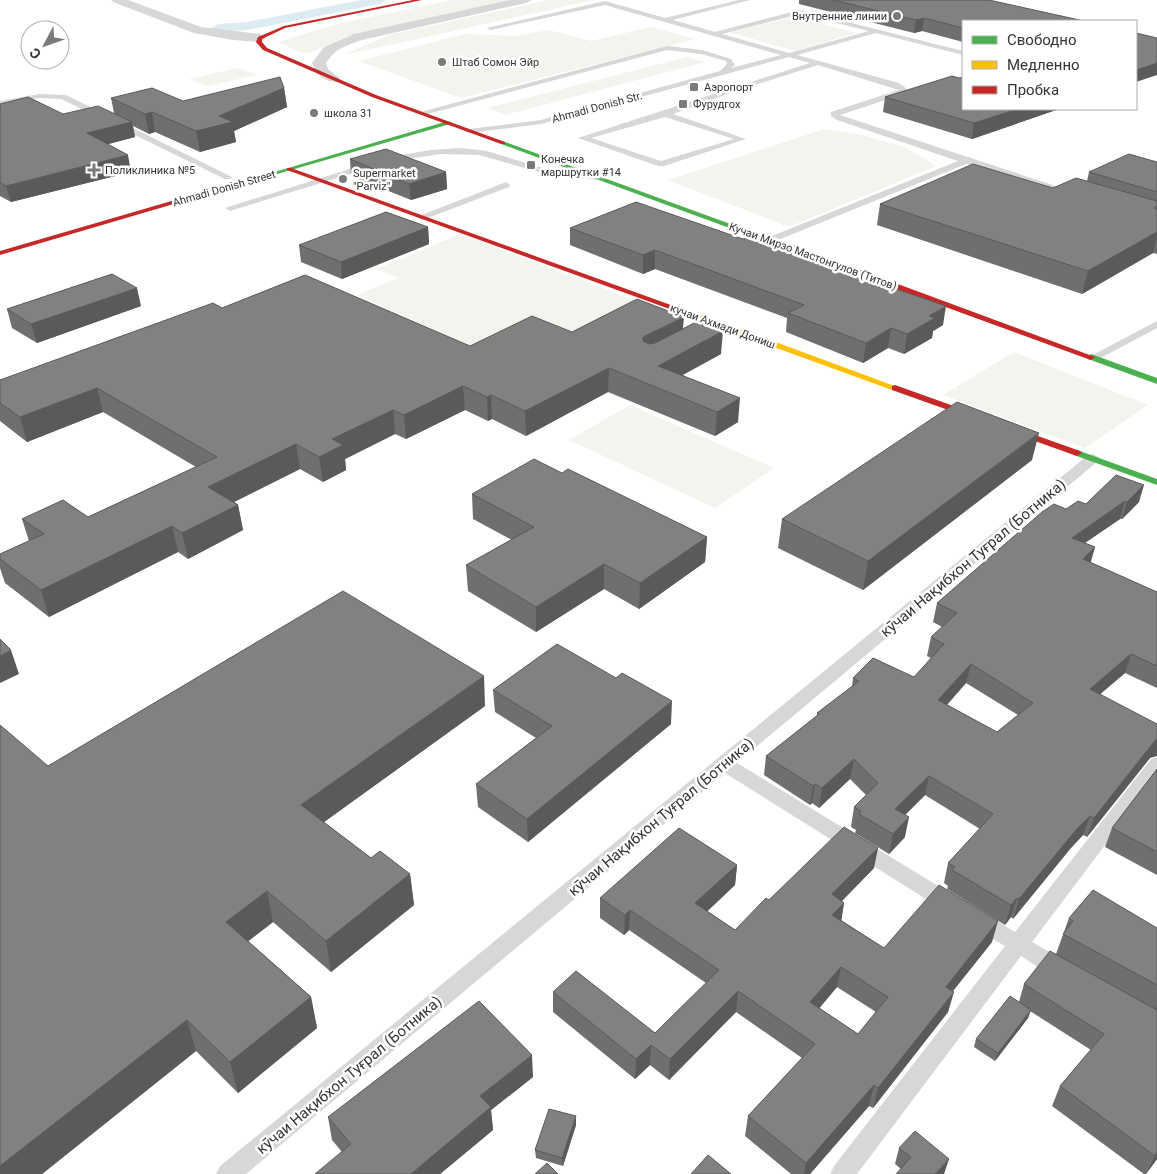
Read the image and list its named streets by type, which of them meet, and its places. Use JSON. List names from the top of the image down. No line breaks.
{"streets":{"street":["Ahmadi Donish Street","Кучаи Мирзо Мастонгулов (Титов)","кучаи Ахмади Дониш"],"lane":["Ahmadi Donish Str.","кӯчаи Нақибхон Туғрал (Ботника)"]},"crossings":[["Ahmadi Donish Str.","Кучаи Мирзо Мастонгулов (Титов)"],["Ahmadi Donish Street","Кучаи Мирзо Мастонгулов (Титов)"],["Ahmadi Donish Street","кучаи Ахмади Дониш"],["кучаи Ахмади Дониш","кӯчаи Нақибхон Туғрал (Ботника)"]],"places":{"other":["Внутренние линии","Штаб Сомон Эйр","школа 31","Supermarket \"Parviz\""],"transit":["Аэропорт","Фурудгох","Конечка маршрутки #14"],"health":["Поликлиника №5"]},"legend":["Свободно","Медленно","Пробка"],"north":"bottom left"}
